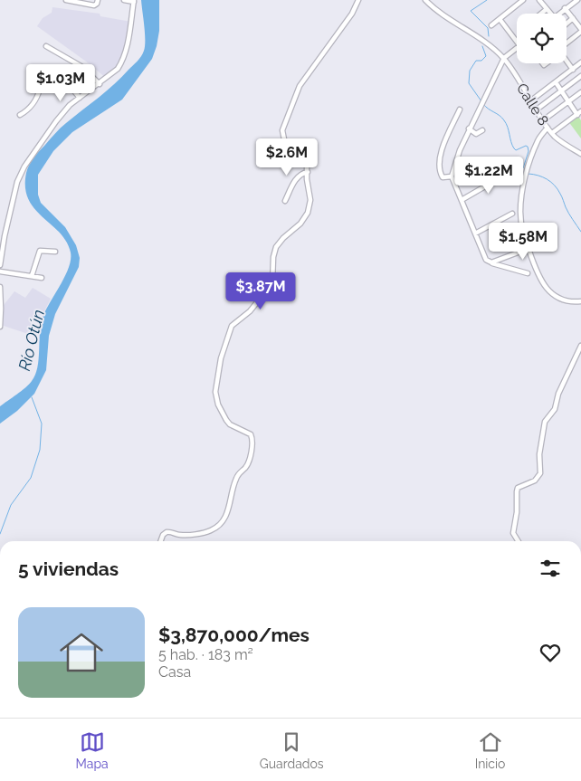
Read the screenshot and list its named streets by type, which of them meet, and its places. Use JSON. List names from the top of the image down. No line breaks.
{"streets":{"street":["Calle 8"]},"water":["Río Otún"],"page":{"price":["$1.03M","$2.6M","$1.22M","$1.58M","$3.87M"],"heading":"5 viviendas","list":[{"name":"$3,870,000/mes","note":"5 hab. · 183 m² · Casa"}],"tabs":["Mapa","Guardados","Inicio"]}}
